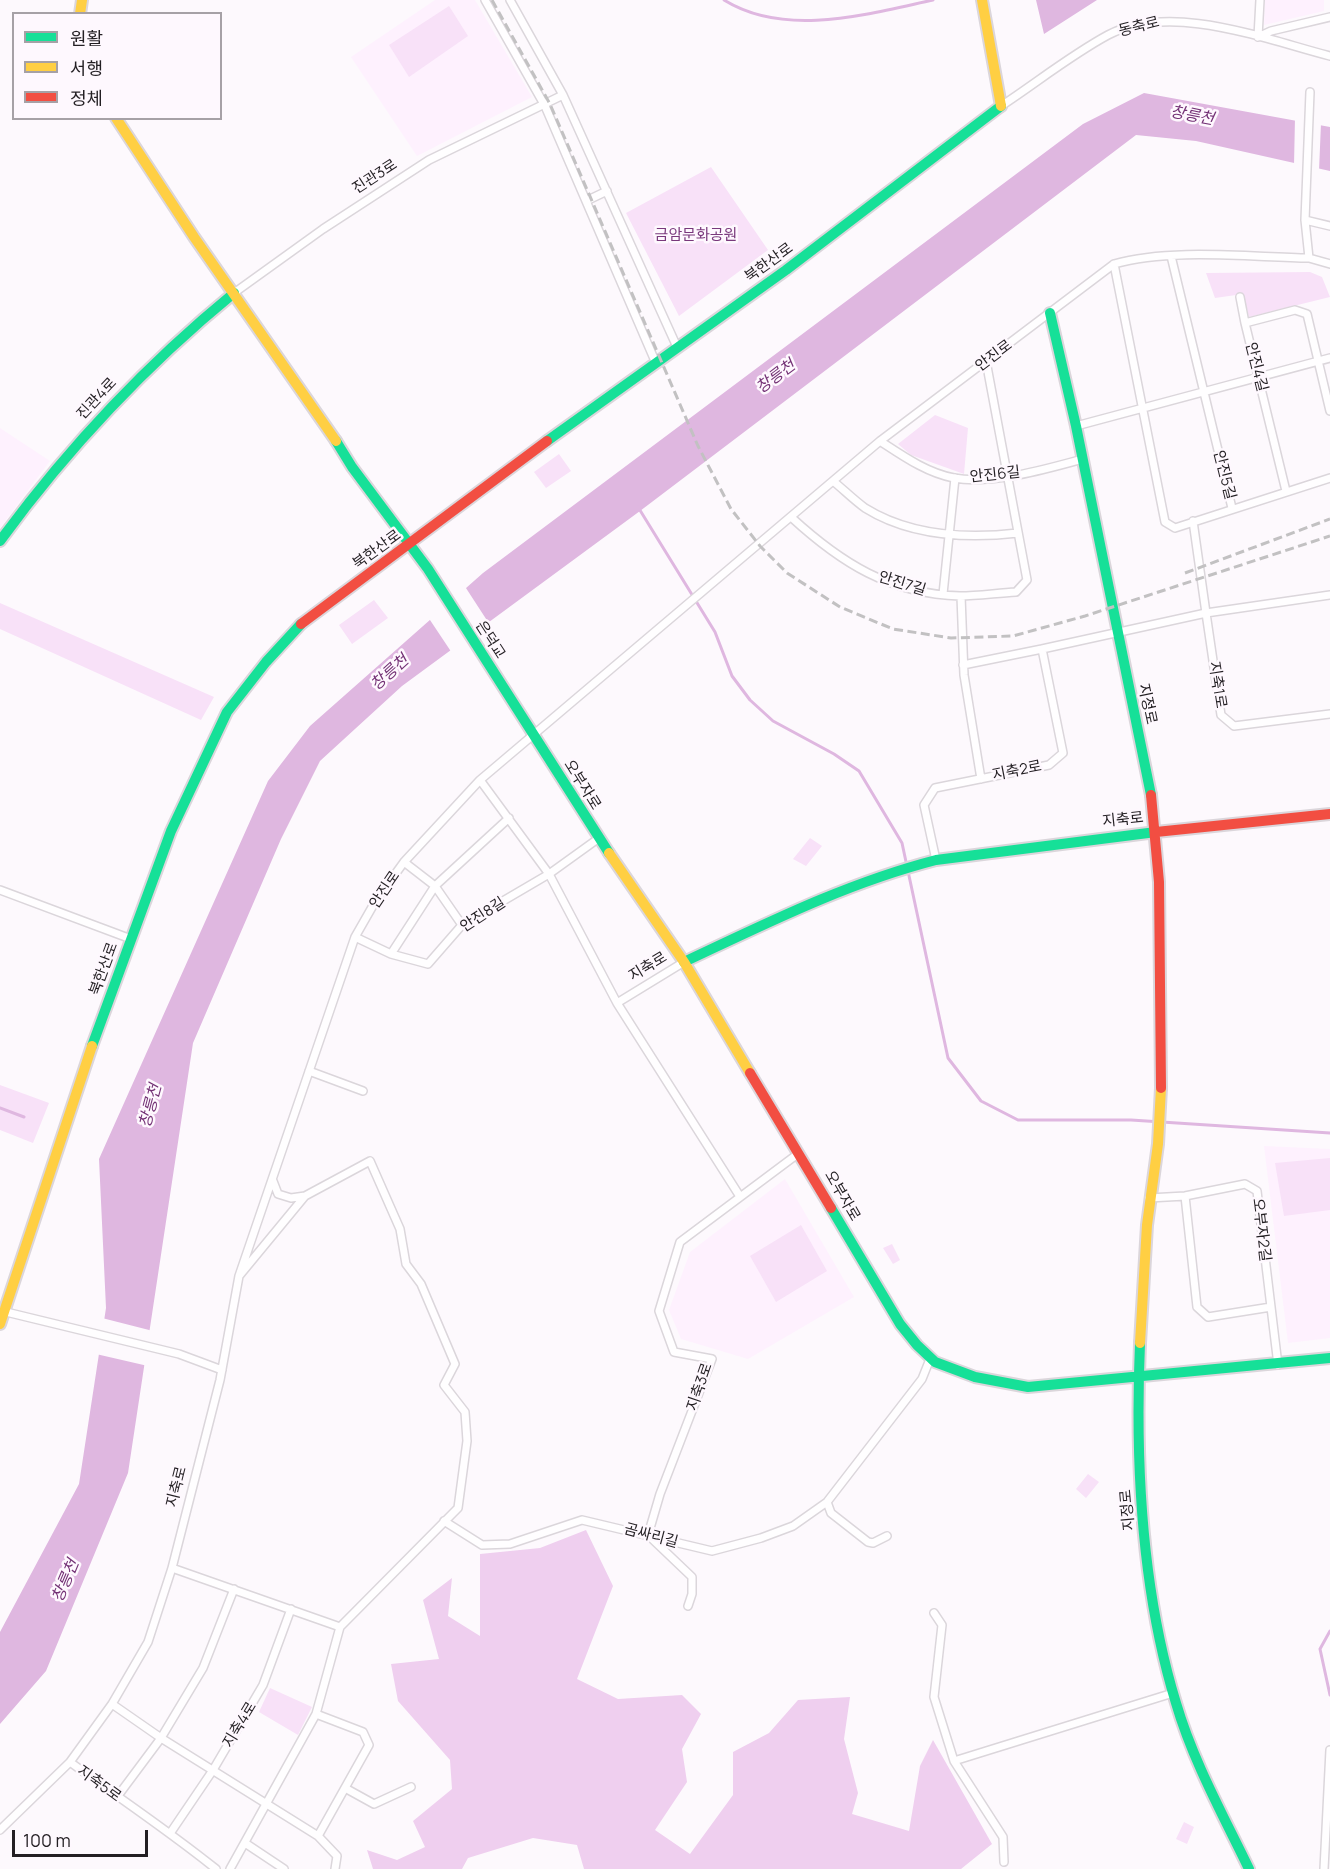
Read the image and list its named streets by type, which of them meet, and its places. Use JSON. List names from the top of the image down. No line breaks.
{"streets":{"main road":["북한산로","진관4로","은덕교","지정로","오부자로","지축로"],"street":["동축로","진관3로","안진로","안진4길","안진6길","안진5길","안진7길","지축1로","지축2로","안진8길","오부자2길","지축3로","곰싸리길","지축4로","지축5로"]},"crossings":[["동축로","북한산로"],["진관3로","진관4로"],["북한산로","은덕교"],["안진로","안진6길"],["안진로","안진5길"],["안진로","안진7길"],["안진로","지정로"],["안진로","오부자로"],["안진로","지축로"],["안진로","안진8길"],["안진6길","지정로"],["안진5길","지축1로"],["은덕교","오부자로"],["지정로","오부자로"],["지정로","지축로"],["지정로","오부자2길"],["지축2로","지축로"],["오부자로","지축로"],["오부자로","안진8길"],["오부자로","오부자2길"],["오부자로","지축3로"],["오부자로","곰싸리길"],["지축로","곰싸리길"],["지축로","지축5로"],["지축3로","곰싸리길"],["지축4로","지축5로"]],"water":["창릉천"],"parks":["금암문화공원"],"legend":["원활","서행","정체"],"scale_bar":"100 m"}
